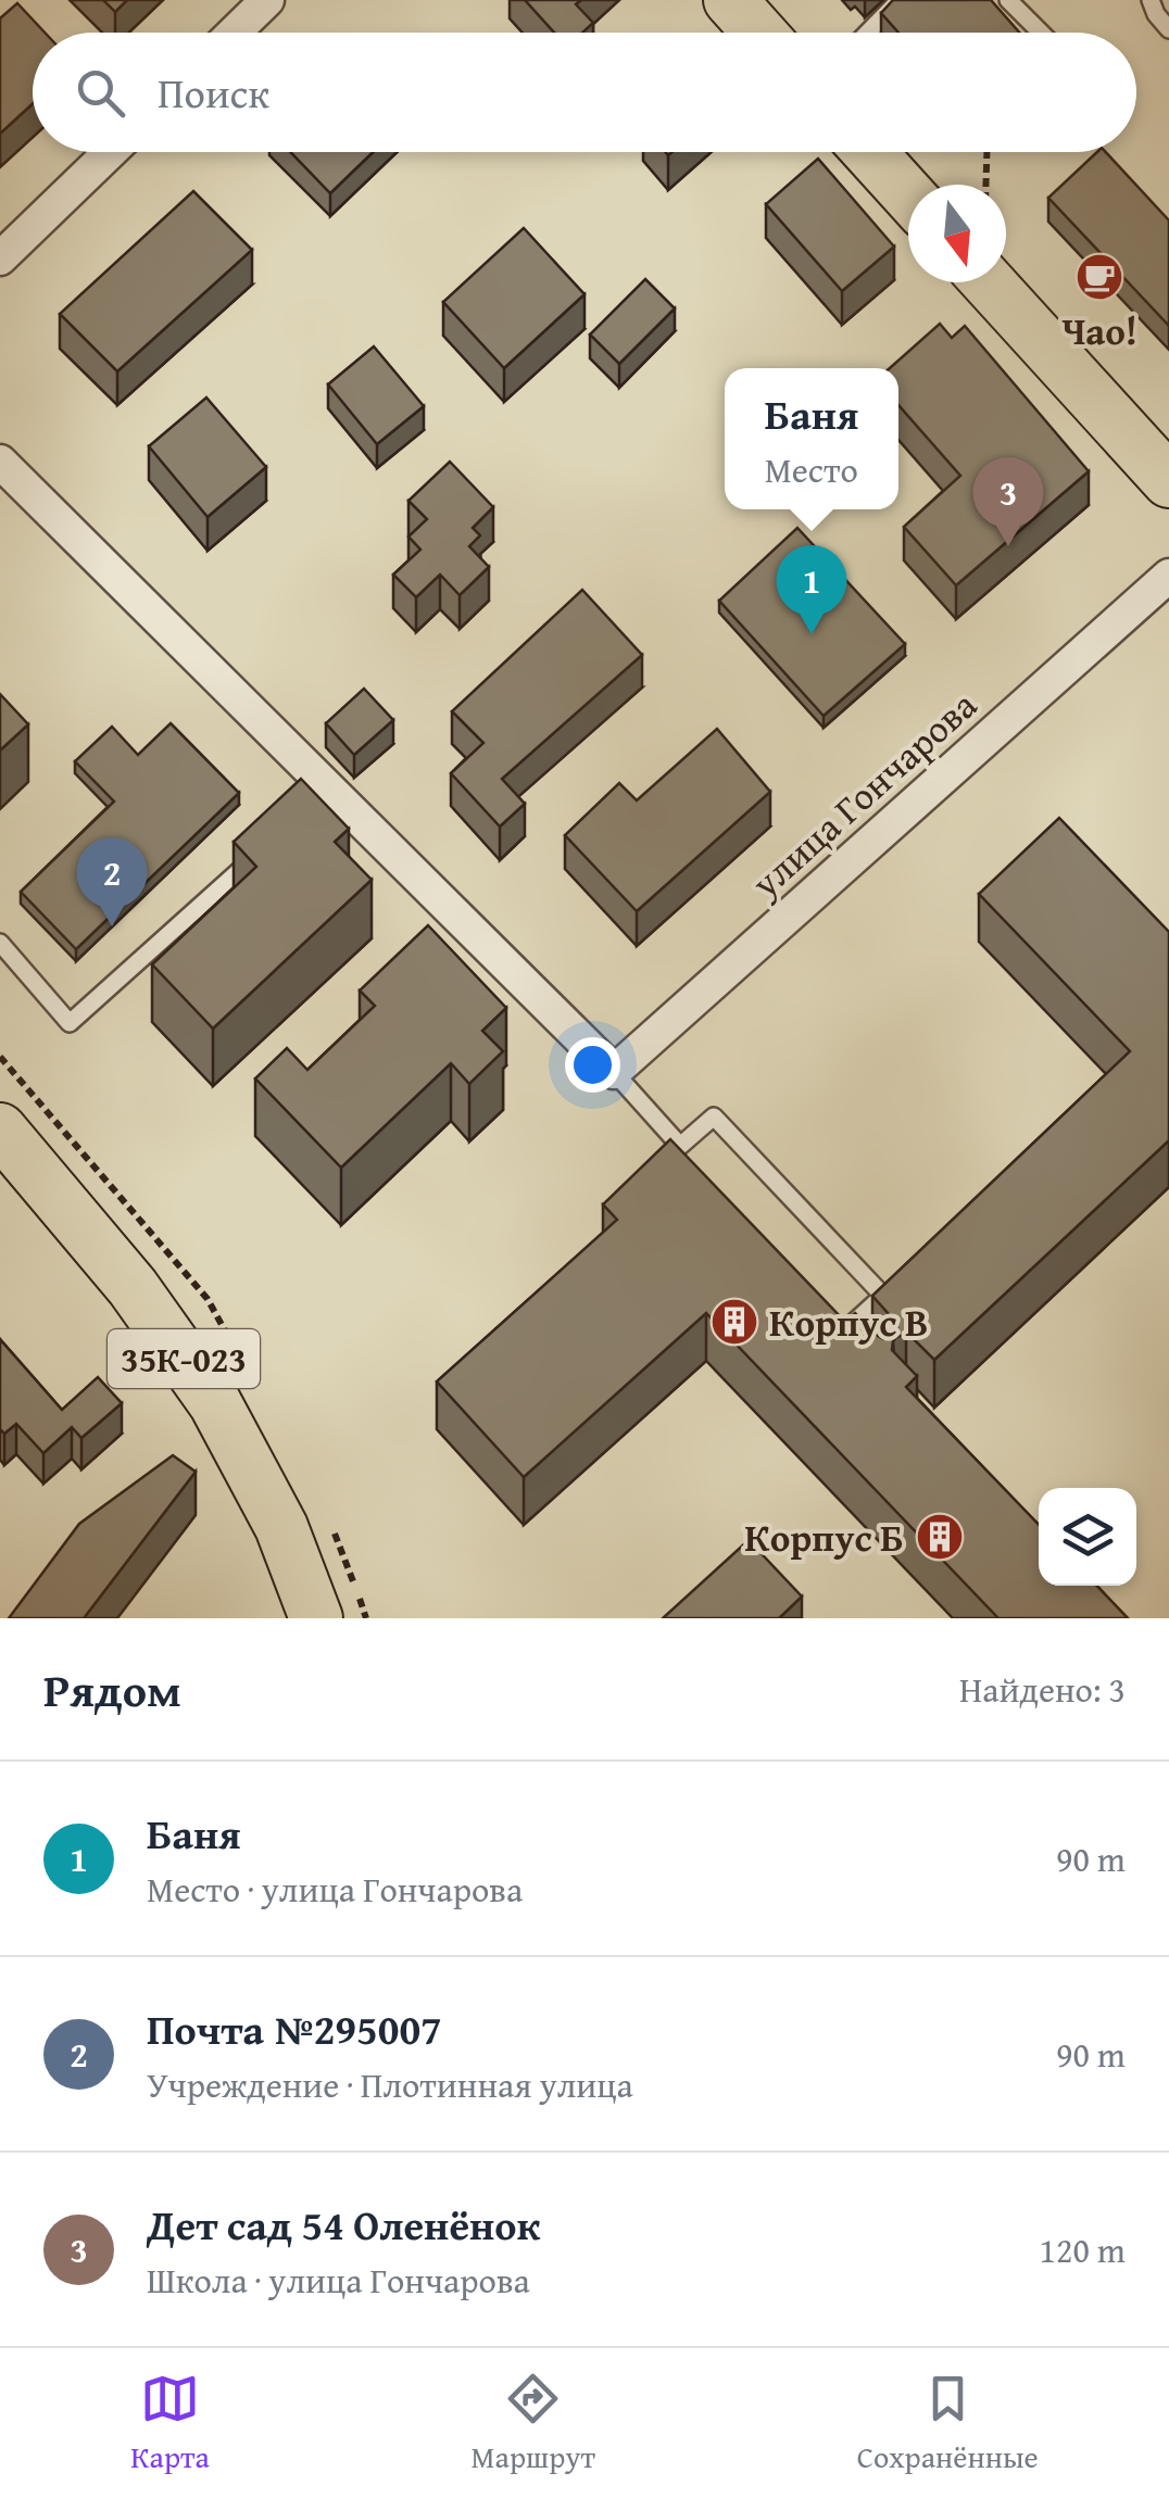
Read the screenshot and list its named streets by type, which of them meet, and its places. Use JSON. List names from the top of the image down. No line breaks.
{"streets":{"main road":["35К-023"],"street":["улица Гончарова"]},"places":{"cafe":["Чао!"],"building":["Корпус В","Корпус Б"]},"north":"bottom","page":{"search":"Поиск","popup":["Баня","Место"],"pins":["3","1","2"],"heading":["Рядом","Найдено: 3"],"list":[{"mark":"1","name":"Баня","note":"Место · улица Гончарова","value":"90 m"},{"mark":"2","name":"Почта №295007","note":"Учреждение · Плотинная улица","value":"90 m"},{"mark":"3","name":"Дет сад 54 Оленёнок","note":"Школа · улица Гончарова","value":"120 m"}],"nav":["Карта","Маршрут","Сохранённые"]}}
